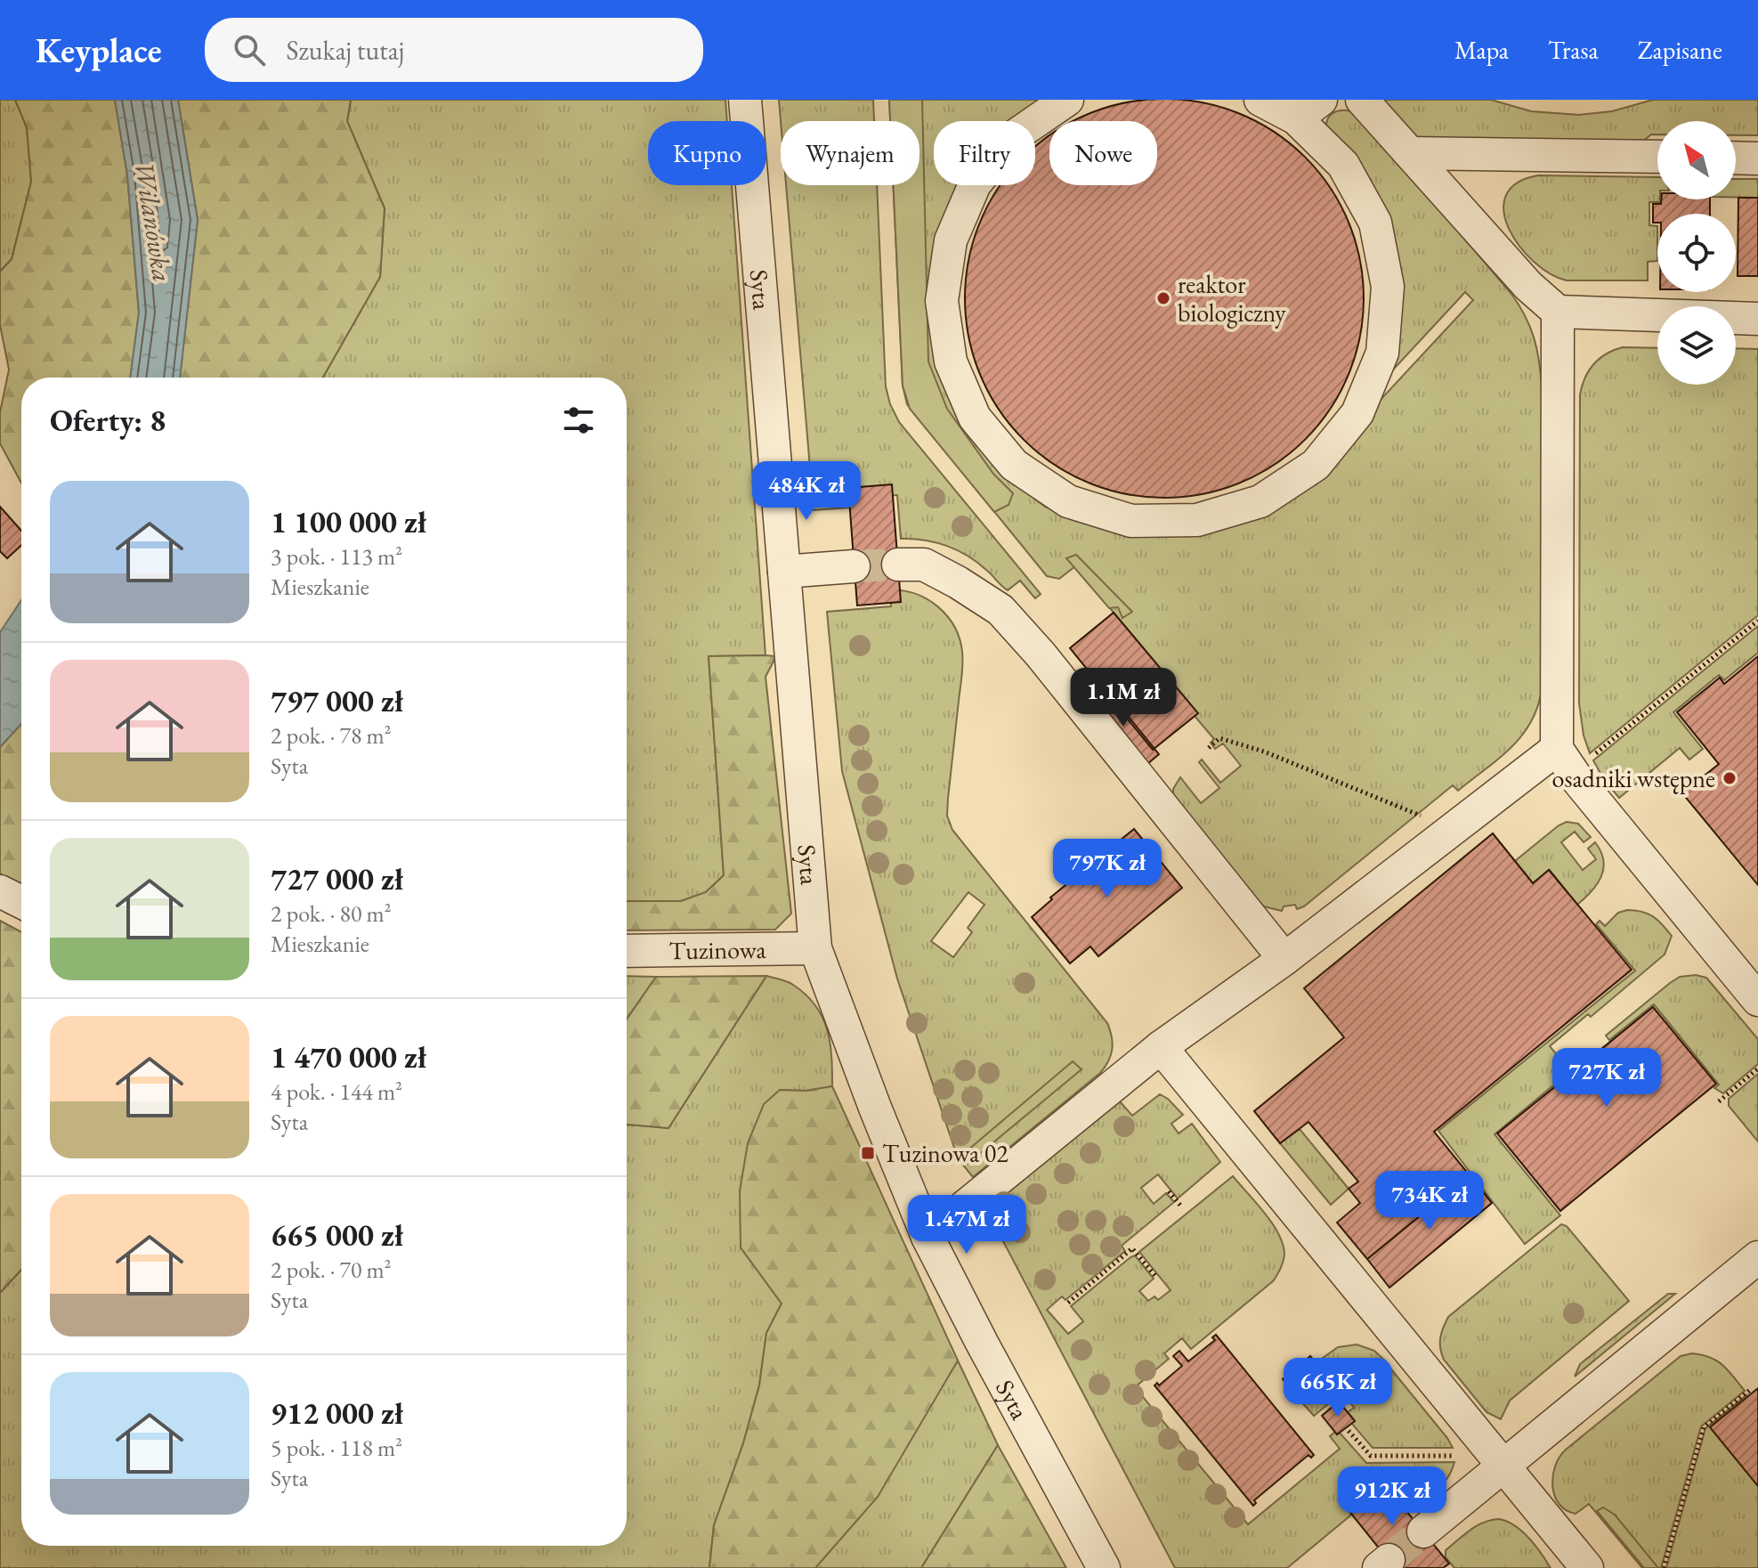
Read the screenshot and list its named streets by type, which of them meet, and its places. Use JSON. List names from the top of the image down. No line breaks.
{"streets":{"street":["Syta","Tuzinowa"]},"crossings":[["Syta","Tuzinowa"]],"water":["Wilanówka"],"places":{"other":["reaktor biologiczny","osadniki wstępne"],"transit":["Tuzinowa 02"]},"north":"top left","page":{"header":"Keyplace","search":"Szukaj tutaj","nav":["Mapa","Trasa","Zapisane"],"chip":["Kupno","Wynajem","Filtry","Nowe"],"heading":"Oferty: 8","price":["484K zł","1.1M zł","797K zł","727K zł","734K zł","1.47M zł","665K zł","912K zł"],"list":[{"name":"1 100 000 zł","note":"3 pok. · 113 m² · Mieszkanie"},{"name":"797 000 zł","note":"2 pok. · 78 m² · Syta"},{"name":"727 000 zł","note":"2 pok. · 80 m² · Mieszkanie"},{"name":"1 470 000 zł","note":"4 pok. · 144 m² · Syta"},{"name":"665 000 zł","note":"2 pok. · 70 m² · Syta"},{"name":"912 000 zł","note":"5 pok. · 118 m² · Syta"}]}}
